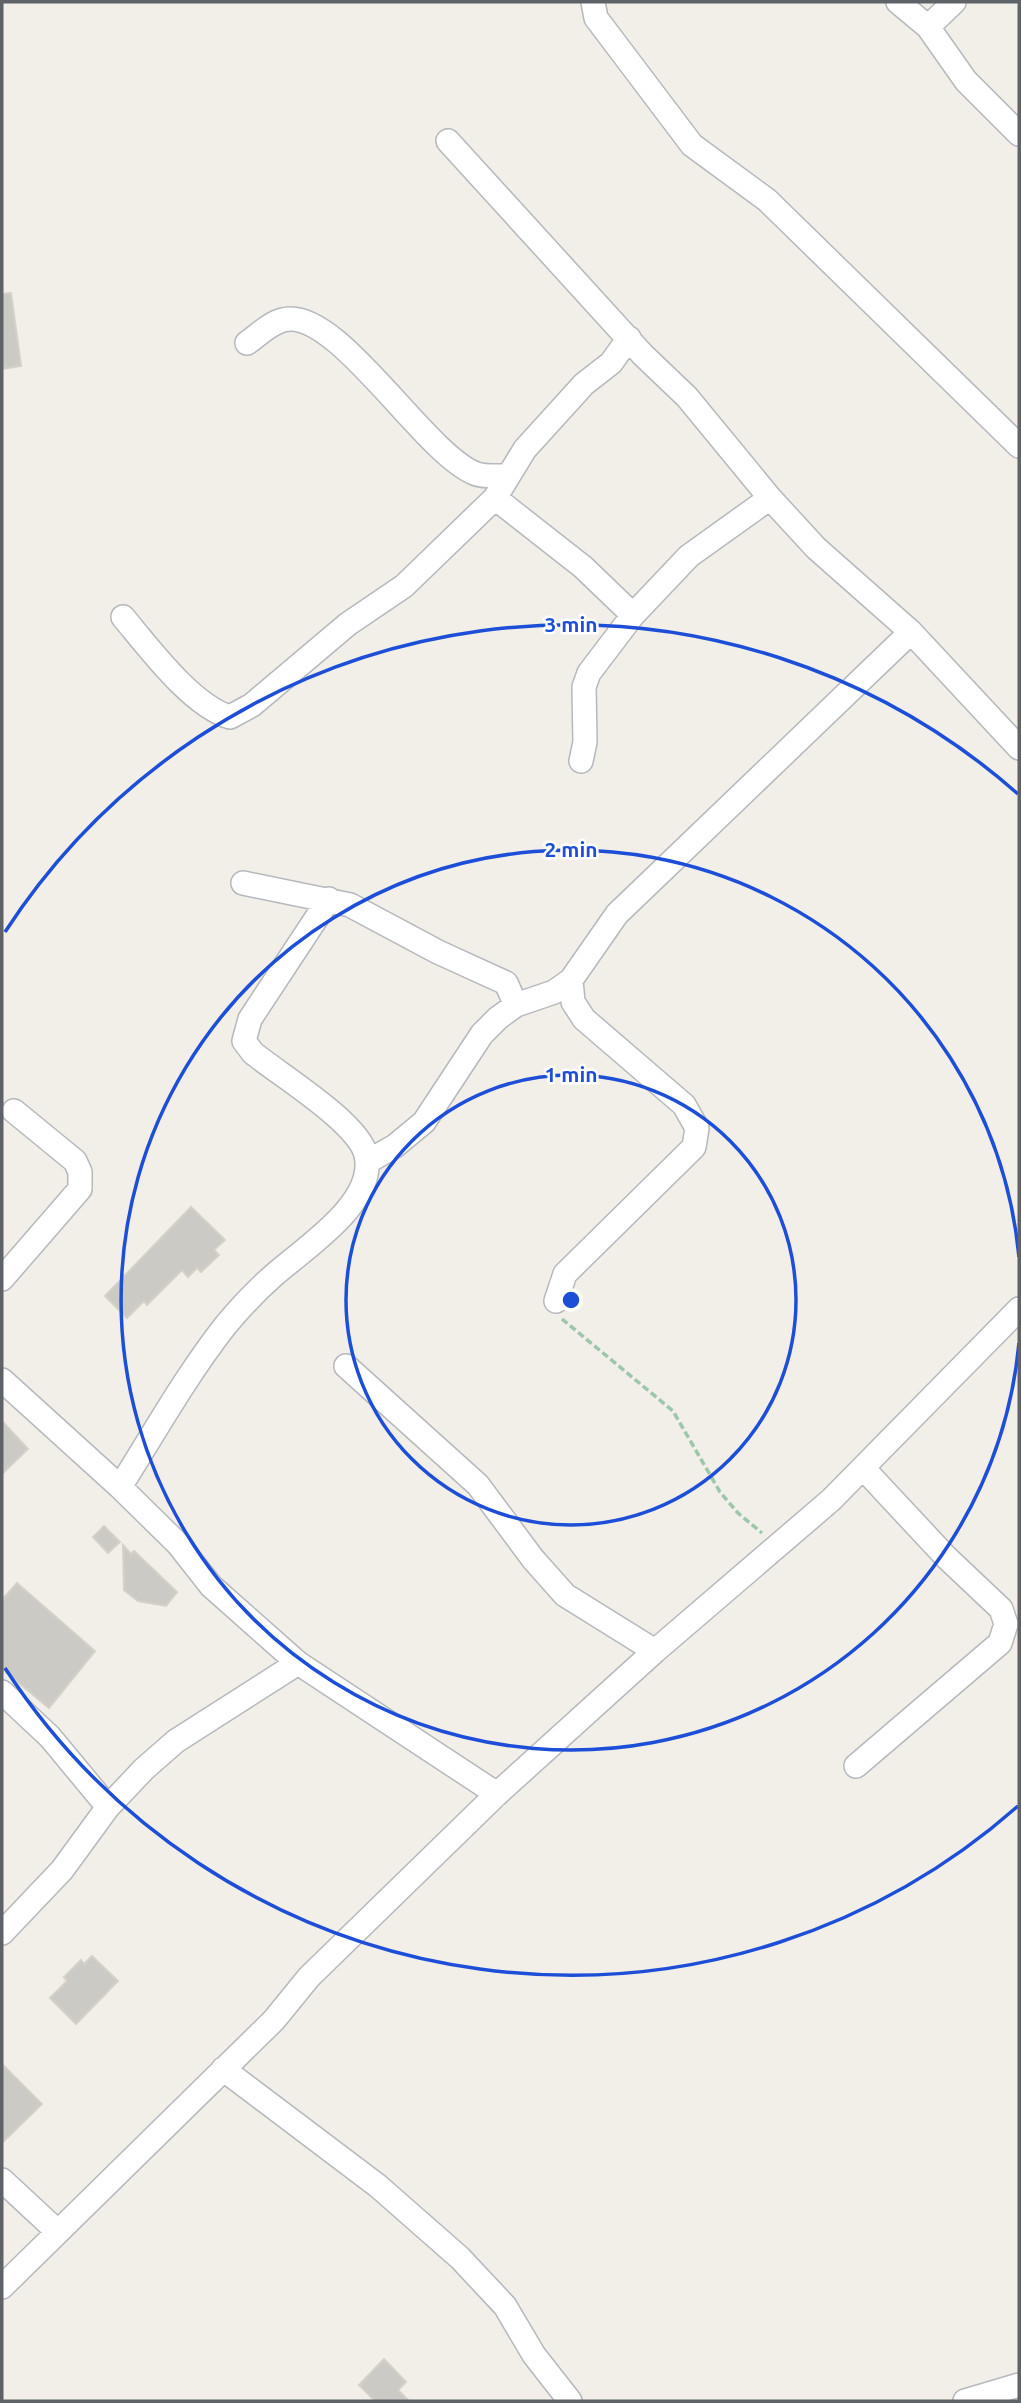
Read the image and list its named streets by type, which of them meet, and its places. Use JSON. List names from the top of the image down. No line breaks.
{"rings":["3 min","2 min","1 min"]}
